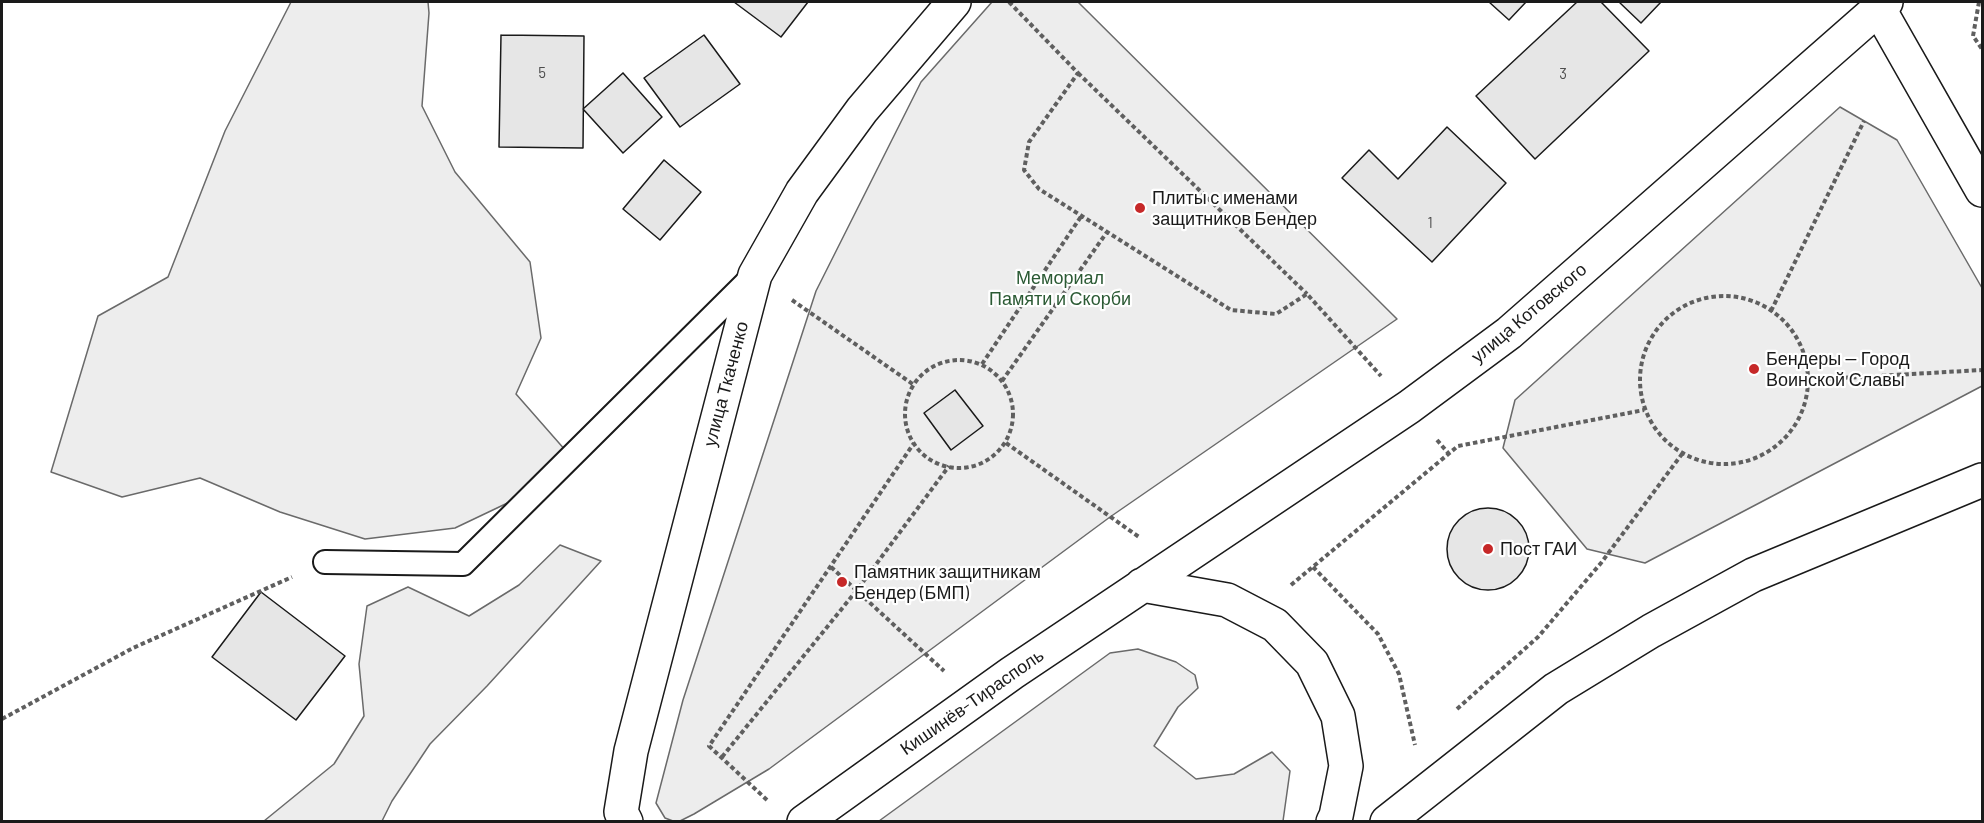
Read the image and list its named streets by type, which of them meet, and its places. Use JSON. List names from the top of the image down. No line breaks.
{"streets":{"main road":["улица Котовского","улица Ткаченко","Кишинёв-Тирасполь"]},"crossings":[["улица Котовского","Кишинёв-Тирасполь"]],"parks":["Мемориал Памяти и Скорби"],"places":["Плиты с именами защитников Бендер","Бендеры — Город Воинской Славы","Пост ГАИ","Памятник защитникам Бендер (БМП)"],"house_numbers":["5","3","1"]}
